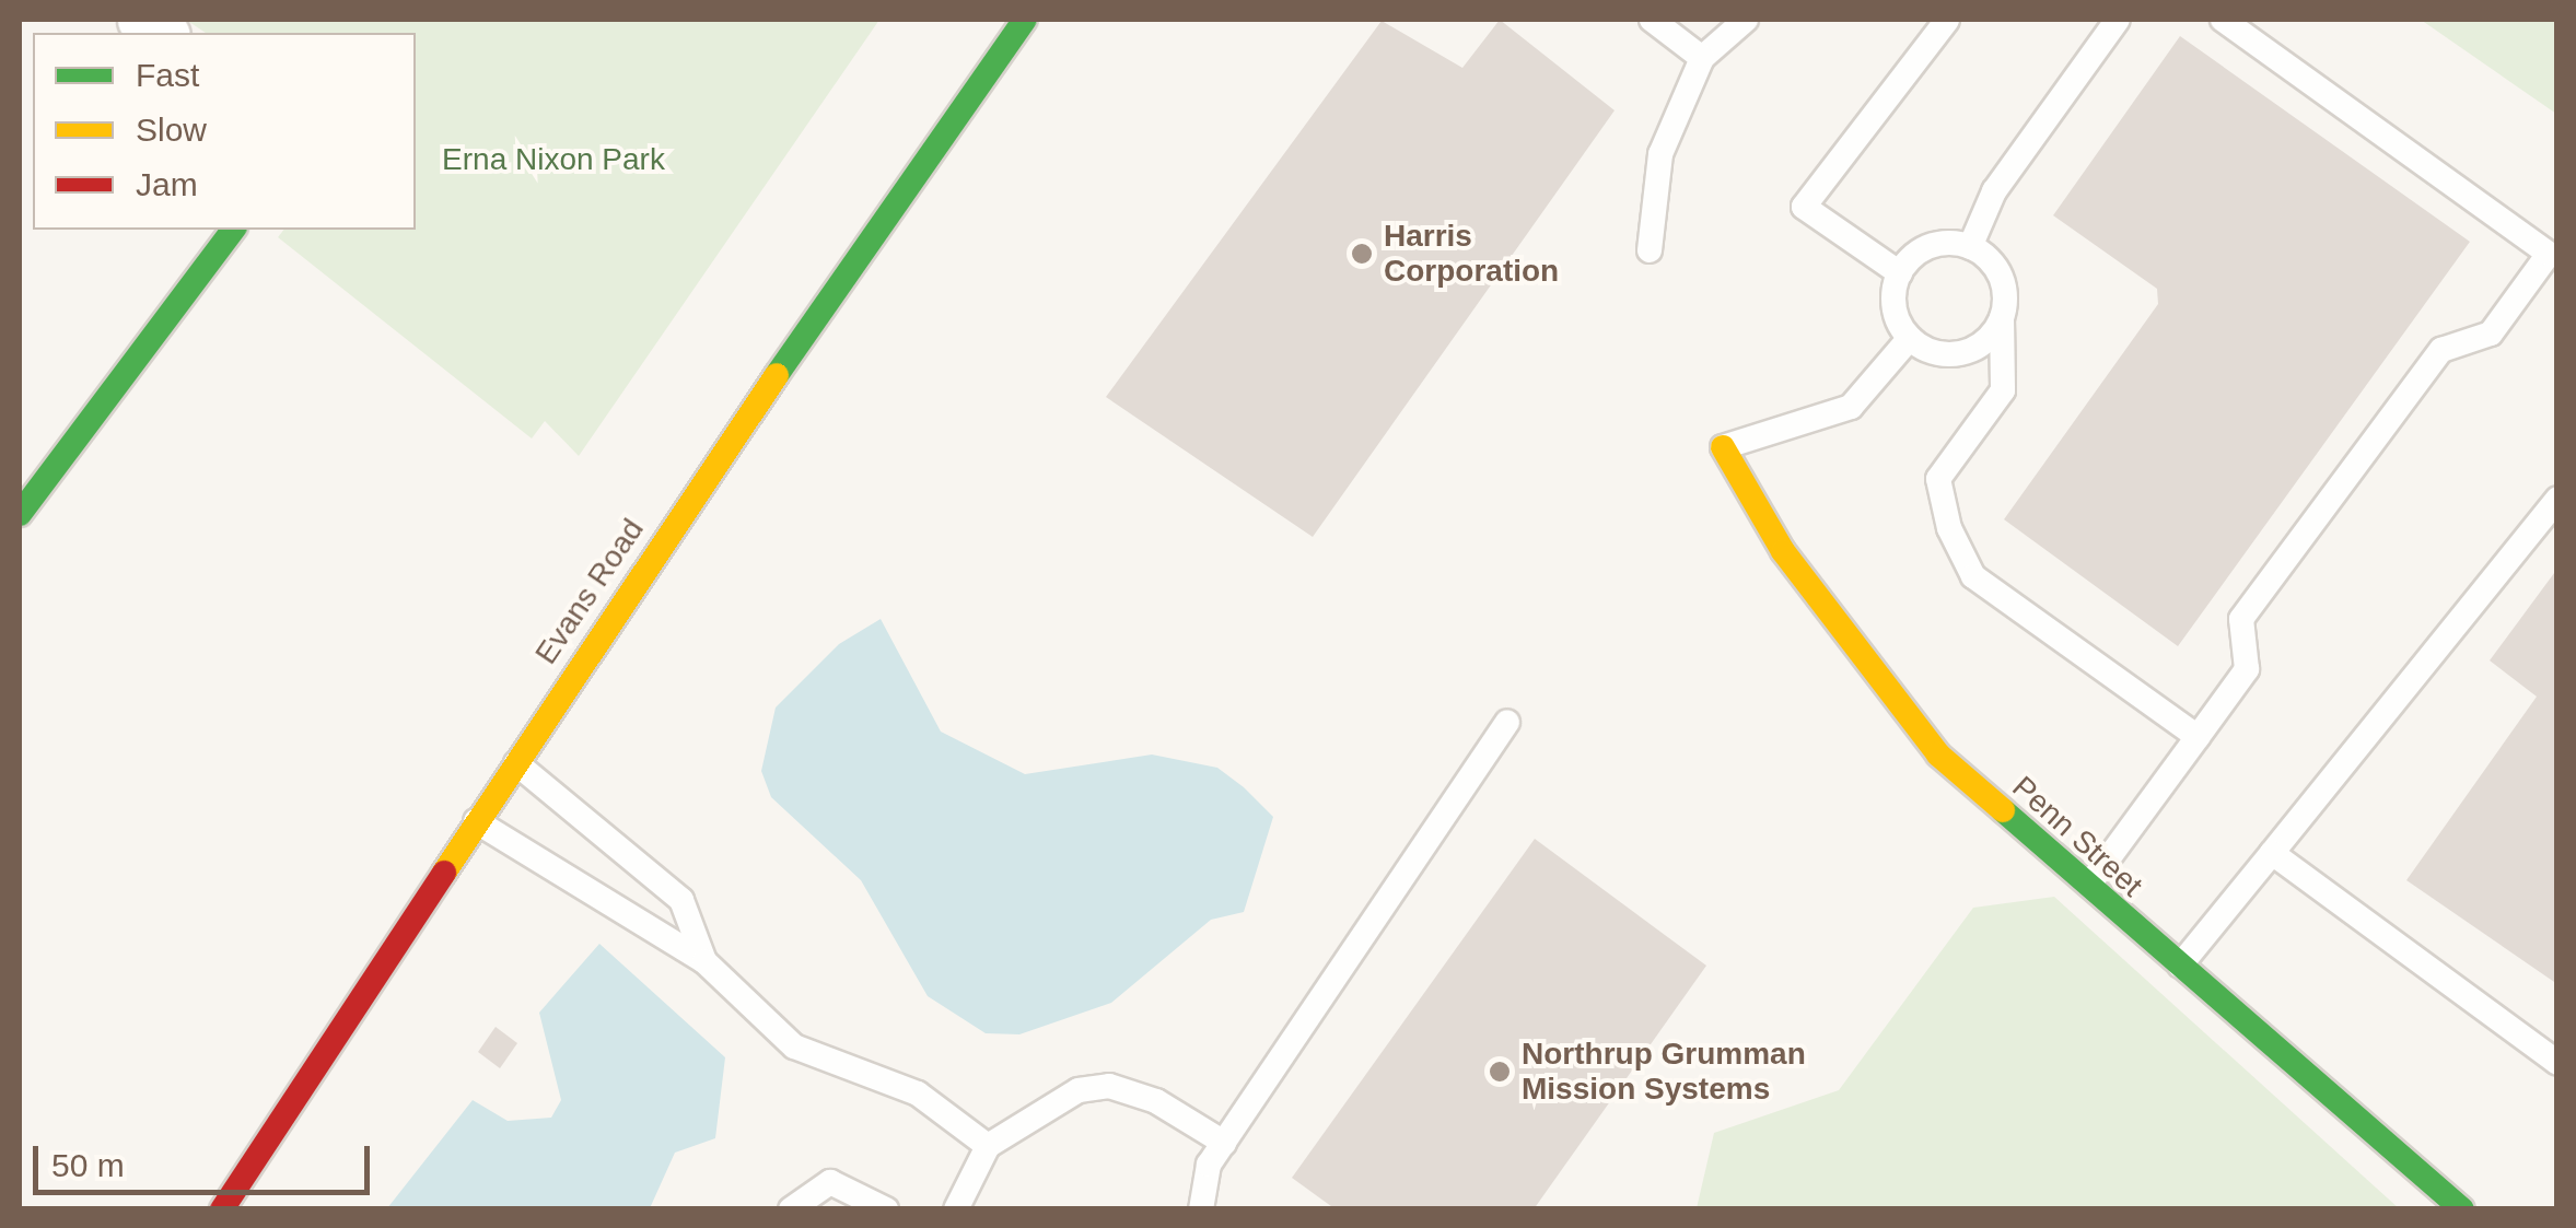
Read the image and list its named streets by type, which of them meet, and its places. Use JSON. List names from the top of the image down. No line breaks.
{"streets":{"street":["Evans Road","Penn Street"]},"parks":["Erna Nixon Park"],"places":["Harris Corporation","Northrup Grumman Mission Systems"],"legend":["Fast","Slow","Jam"],"scale_bar":"50 m"}
